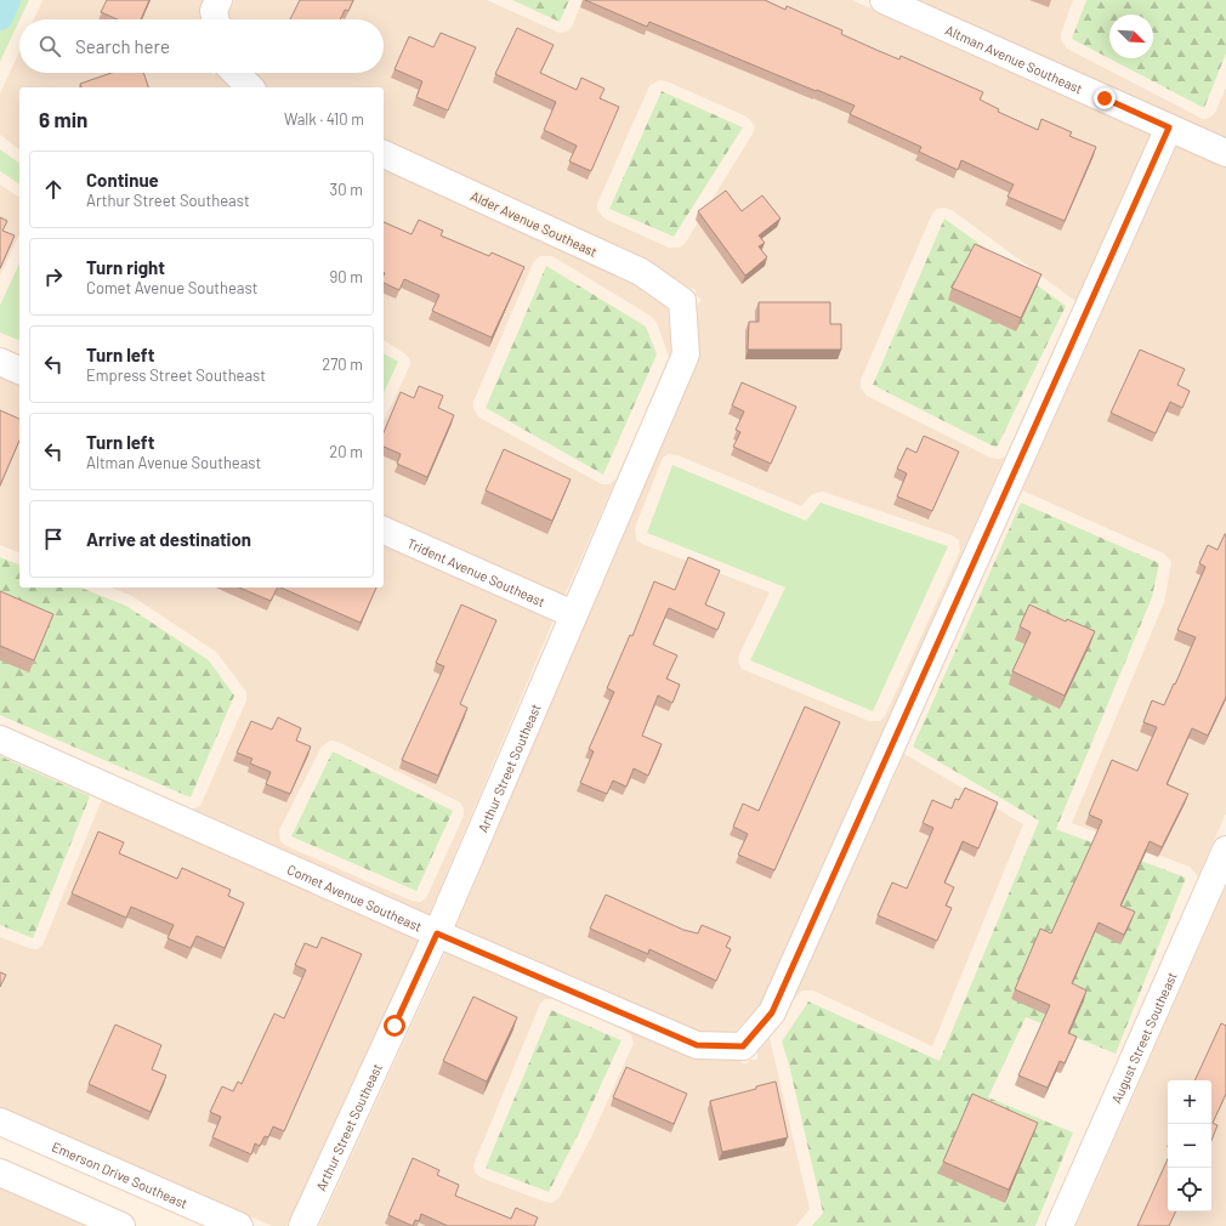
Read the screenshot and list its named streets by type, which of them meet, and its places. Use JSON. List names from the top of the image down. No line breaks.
{"streets":{"street":["Altman Avenue Southeast","Alder Avenue Southeast","Trident Avenue Southeast","Arthur Street Southeast","Comet Avenue Southeast","August Street Southeast","Emerson Drive Southeast"]},"crossings":[["Altman Avenue Southeast","Comet Avenue Southeast"],["Alder Avenue Southeast","Arthur Street Southeast"],["Trident Avenue Southeast","Arthur Street Southeast"],["Arthur Street Southeast","Comet Avenue Southeast"]],"north":"bottom right","page":{"search":"Search here","heading":["6 min","Walk · 410 m"],"list":[["Continue","Arthur Street Southeast","30 m"],["Turn right","Comet Avenue Southeast","90 m"],["Turn left","Empress Street Southeast","270 m"],["Turn left","Altman Avenue Southeast","20 m"],"Arrive at destination"],"map_buttons":["+","−"]}}
